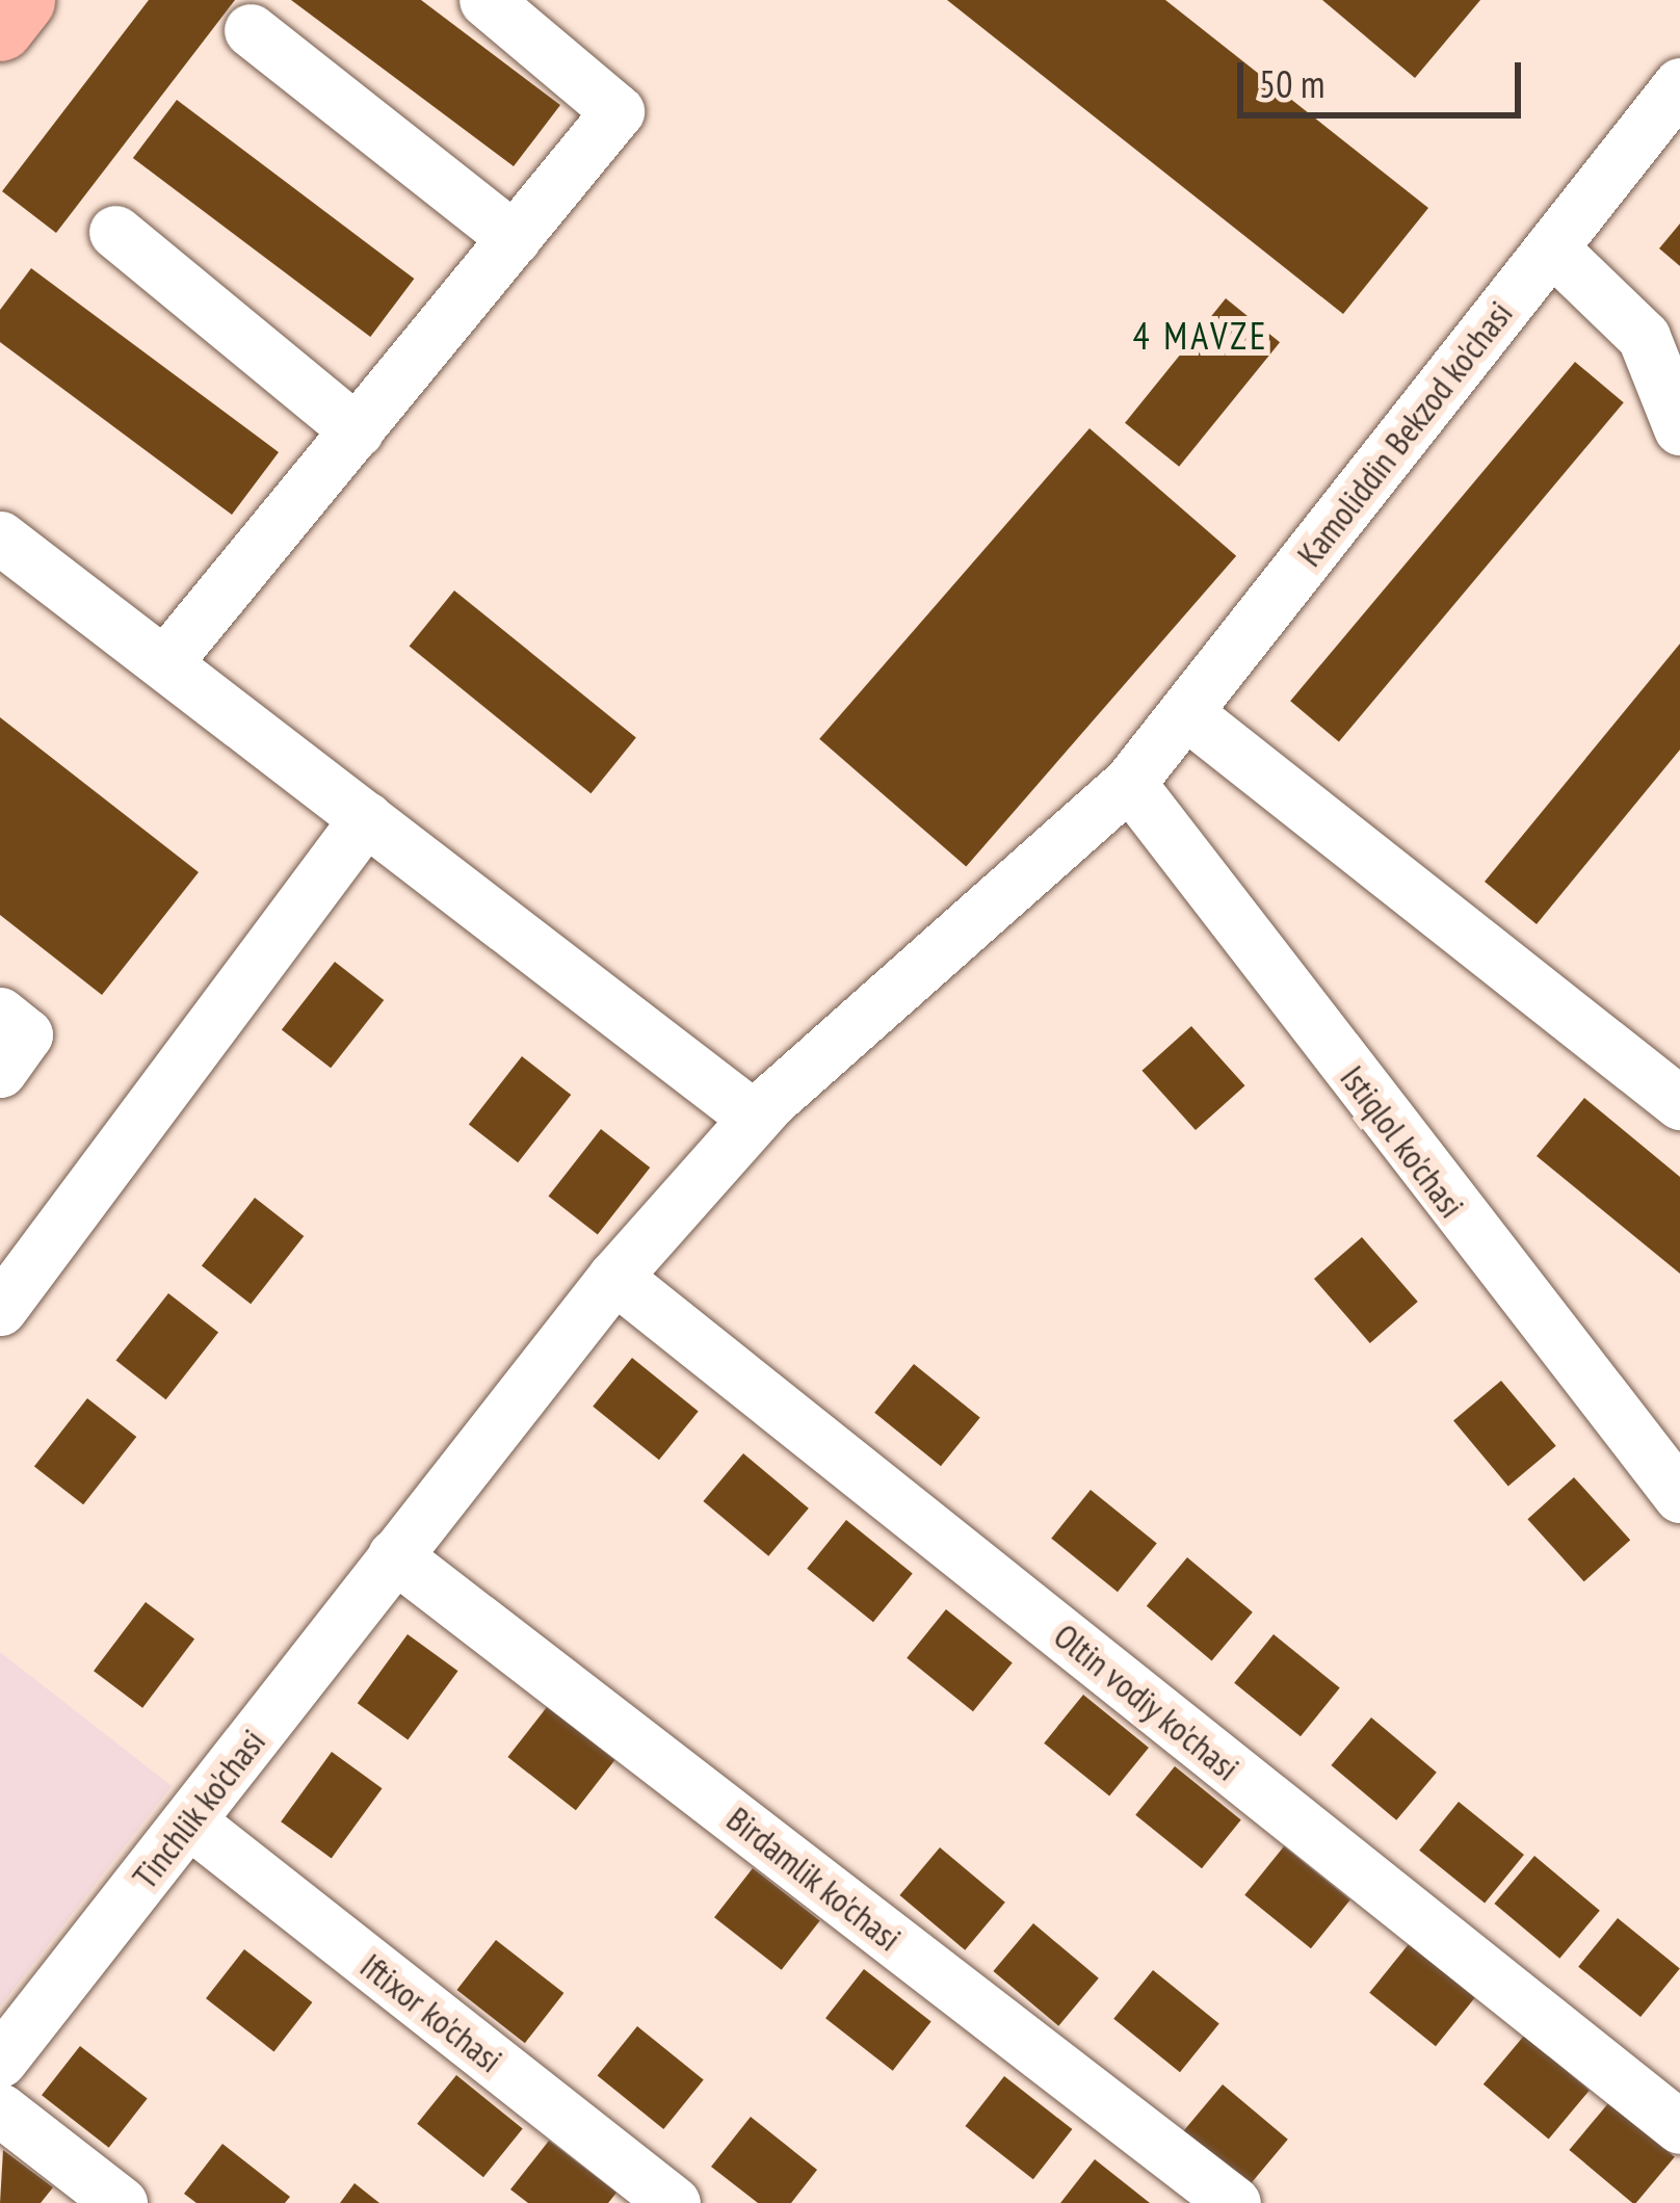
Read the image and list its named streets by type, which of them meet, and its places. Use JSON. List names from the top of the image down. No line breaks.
{"streets":{"street":["Kamoliddin Bekzod ko'chasi","Istiqlol ko'chasi","Oltin vodiy ko'chasi","Tinchlik ko'chasi","Birdamlik ko'chasi","Iftixor ko'chasi"]},"crossings":[["Kamoliddin Bekzod ko'chasi","Istiqlol ko'chasi"],["Kamoliddin Bekzod ko'chasi","Tinchlik ko'chasi"],["Oltin vodiy ko'chasi","Tinchlik ko'chasi"],["Tinchlik ko'chasi","Birdamlik ko'chasi"],["Tinchlik ko'chasi","Iftixor ko'chasi"]],"districts":["4 MAVZE"],"scale_bar":"50 m"}
